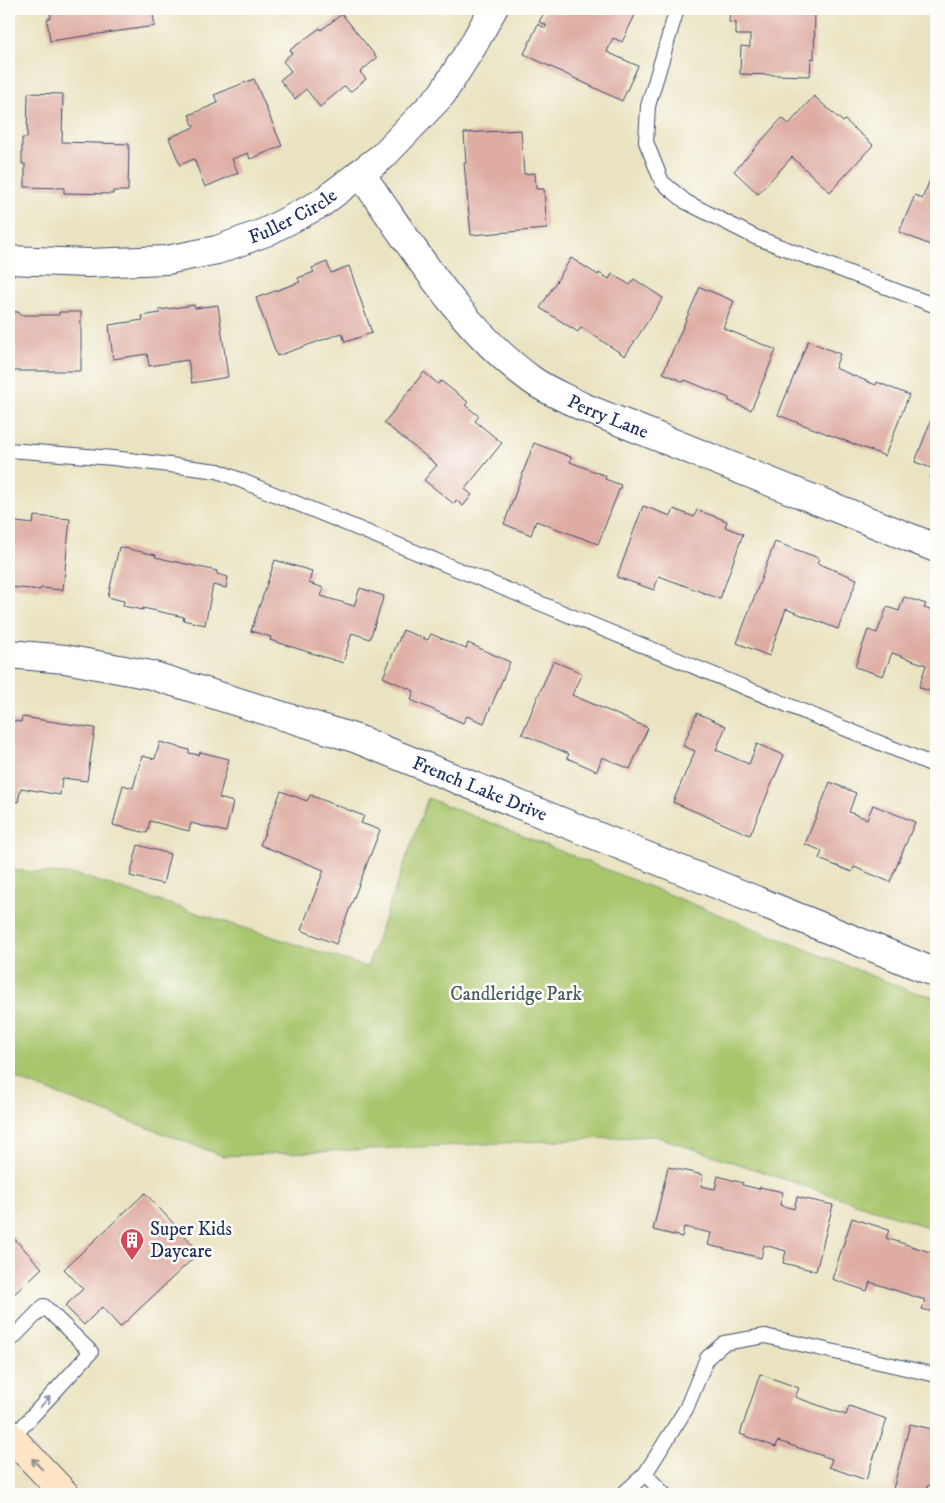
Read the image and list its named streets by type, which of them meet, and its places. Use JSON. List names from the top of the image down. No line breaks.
{"streets":{"street":["Fuller Circle","Perry Lane","French Lake Drive"]},"crossings":[["Fuller Circle","Perry Lane"]],"parks":["Candleridge Park"],"places":{"building":["Super Kids Daycare"]}}
